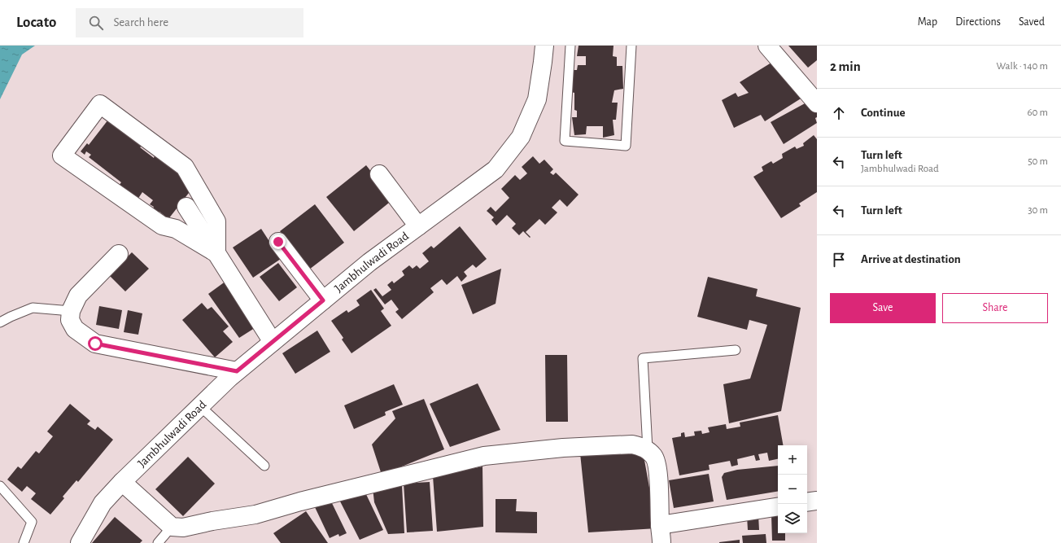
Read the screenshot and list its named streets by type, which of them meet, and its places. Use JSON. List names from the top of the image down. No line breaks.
{"streets":{"street":["Jambhulwadi Road"]},"page":{"header":"Locato","search":"Search here","nav":["Map","Directions","Saved"],"heading":["2 min","Walk · 140 m"],"list":[["Continue","60 m"],["Turn left","Jambhulwadi Road","50 m"],["Turn left","30 m"],"Arrive at destination"],"buttons":["Save","Share"],"map_buttons":["+","−"]}}
